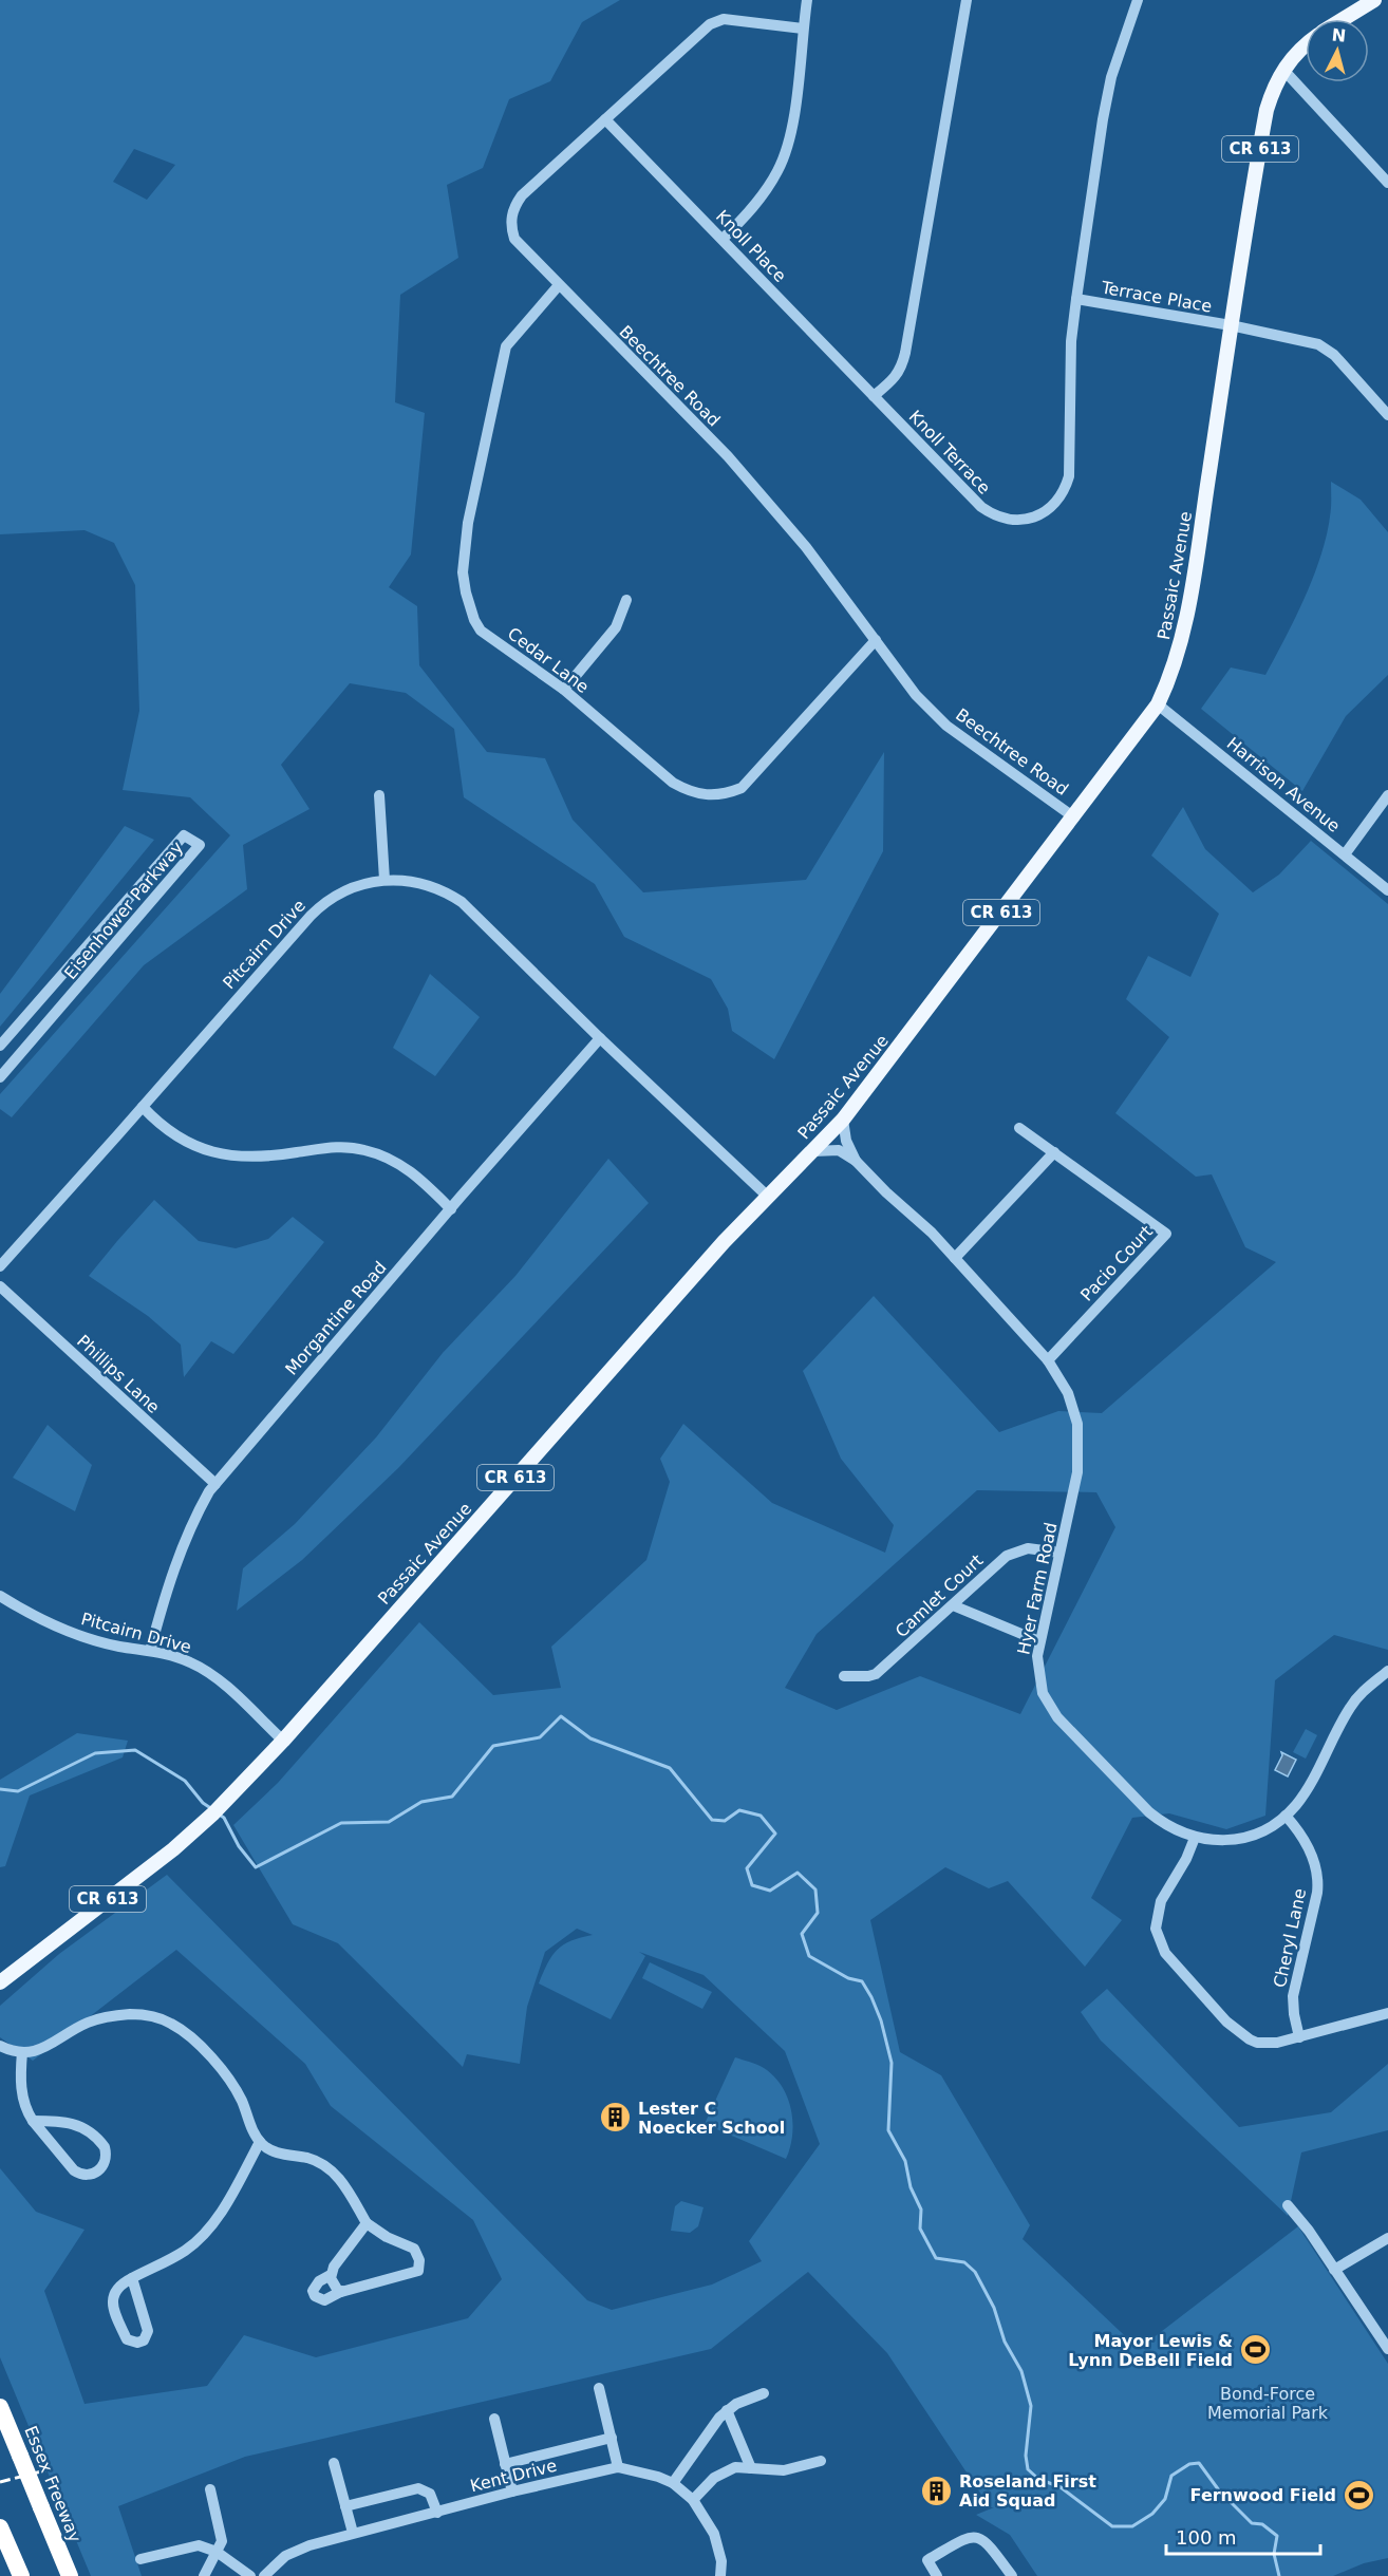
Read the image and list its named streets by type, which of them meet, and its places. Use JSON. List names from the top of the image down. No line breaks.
{"streets":{"highway":["Essex Freeway"],"main road":["CR 613","Passaic Avenue"],"street":["Knoll Place","Terrace Place","Beechtree Road","Knoll Terrace","Cedar Lane","Harrison Avenue","Eisenhower Parkway","Pitcairn Drive","Pacio Court","Morgantine Road","Phillips Lane","Hyer Farm Road","Camlet Court","Cheryl Lane","Kent Drive"]},"crossings":[["Knoll Place","Beechtree Road"],["Knoll Place","Knoll Terrace"],["Terrace Place","Knoll Terrace"],["Terrace Place","Passaic Avenue"],["Beechtree Road","Passaic Avenue"],["Beechtree Road","Cedar Lane"],["Passaic Avenue","Harrison Avenue"],["Passaic Avenue","Pitcairn Drive"],["Passaic Avenue","Hyer Farm Road"],["Pitcairn Drive","Morgantine Road"],["Pacio Court","Hyer Farm Road"],["Morgantine Road","Phillips Lane"],["Hyer Farm Road","Camlet Court"],["Hyer Farm Road","Cheryl Lane"]],"parks":["Bond-Force Memorial Park"],"places":{"building":["Lester C Noecker School","Roseland First Aid Squad"],"sports":["Mayor Lewis & Lynn DeBell Field","Fernwood Field"]},"scale_bar":"100 m","north":"top"}
